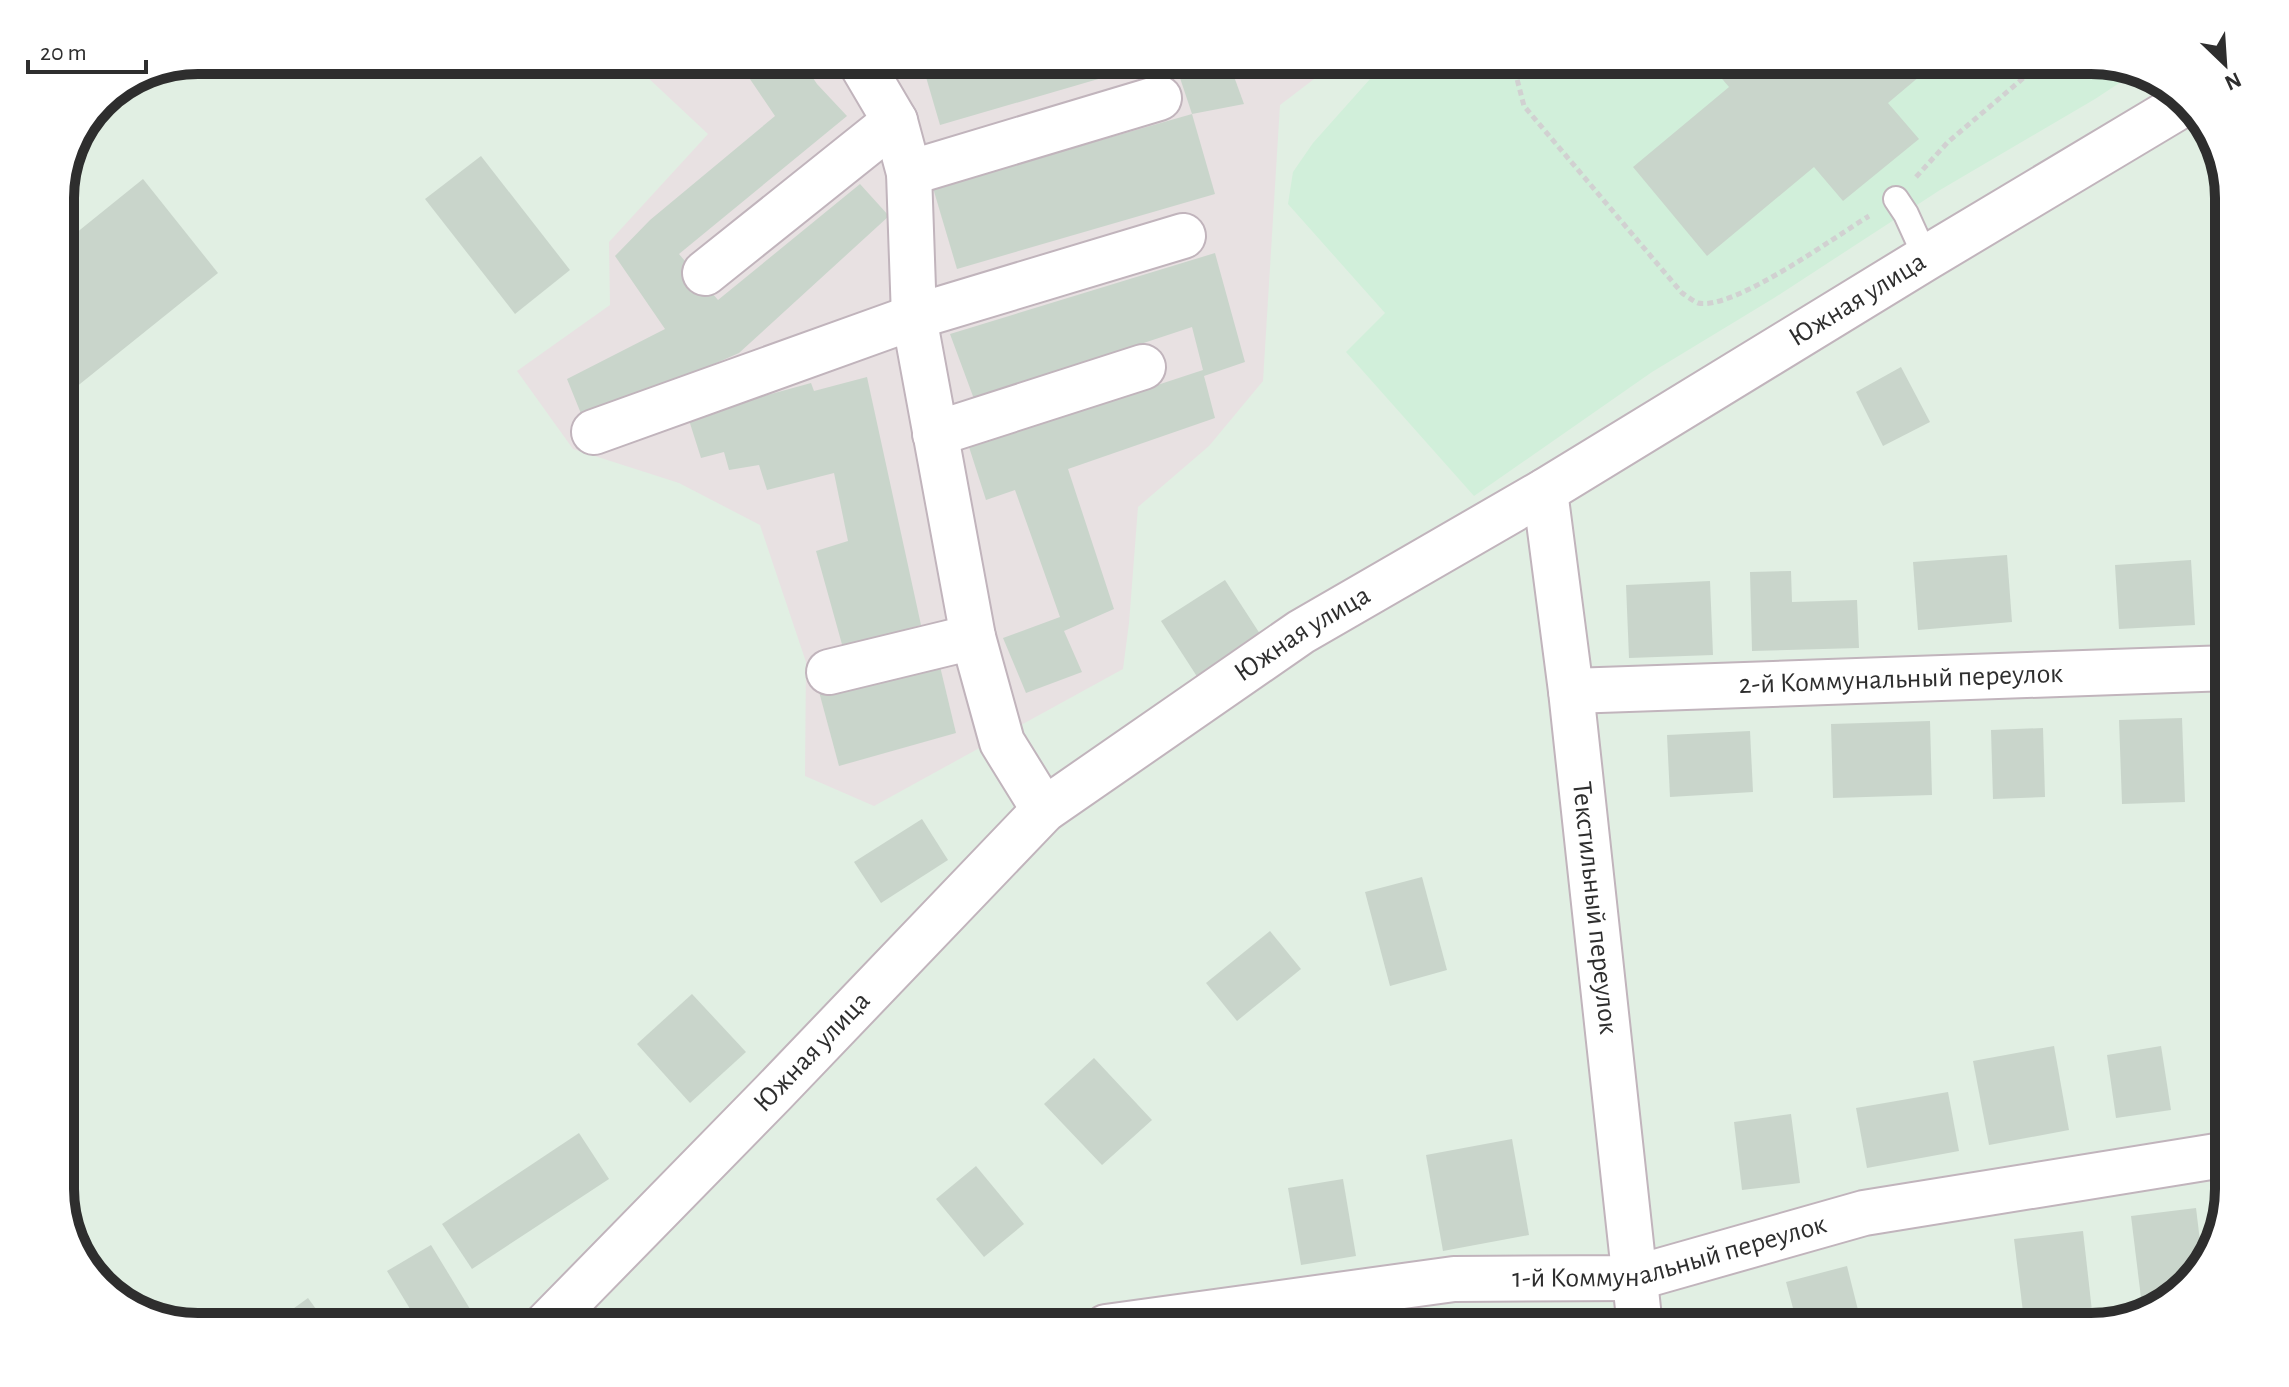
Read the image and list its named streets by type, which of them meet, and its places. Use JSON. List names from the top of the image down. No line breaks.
{"streets":{"street":["Южная улица","2-й Коммунальный переулок","Текстильный переулок","1-й Коммунальный переулок"]},"crossings":[["Южная улица","Текстильный переулок"],["2-й Коммунальный переулок","Текстильный переулок"],["Текстильный переулок","1-й Коммунальный переулок"]],"scale_bar":"20 m","north":"bottom right"}
